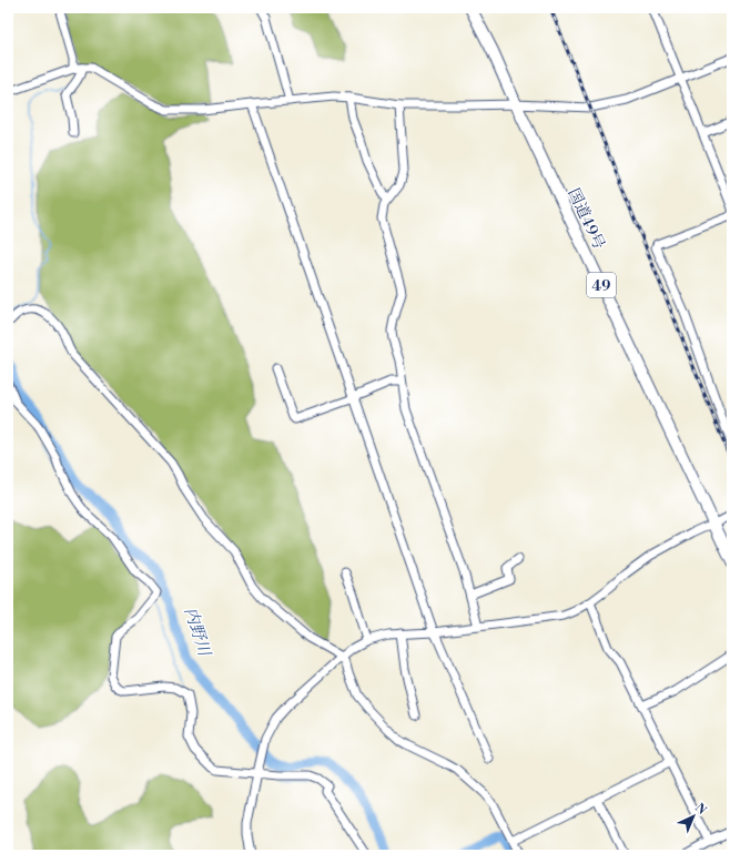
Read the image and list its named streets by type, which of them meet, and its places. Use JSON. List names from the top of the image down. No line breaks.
{"streets":{"highway":["国道49号","49"]},"water":["内野川"],"north":"top right"}
